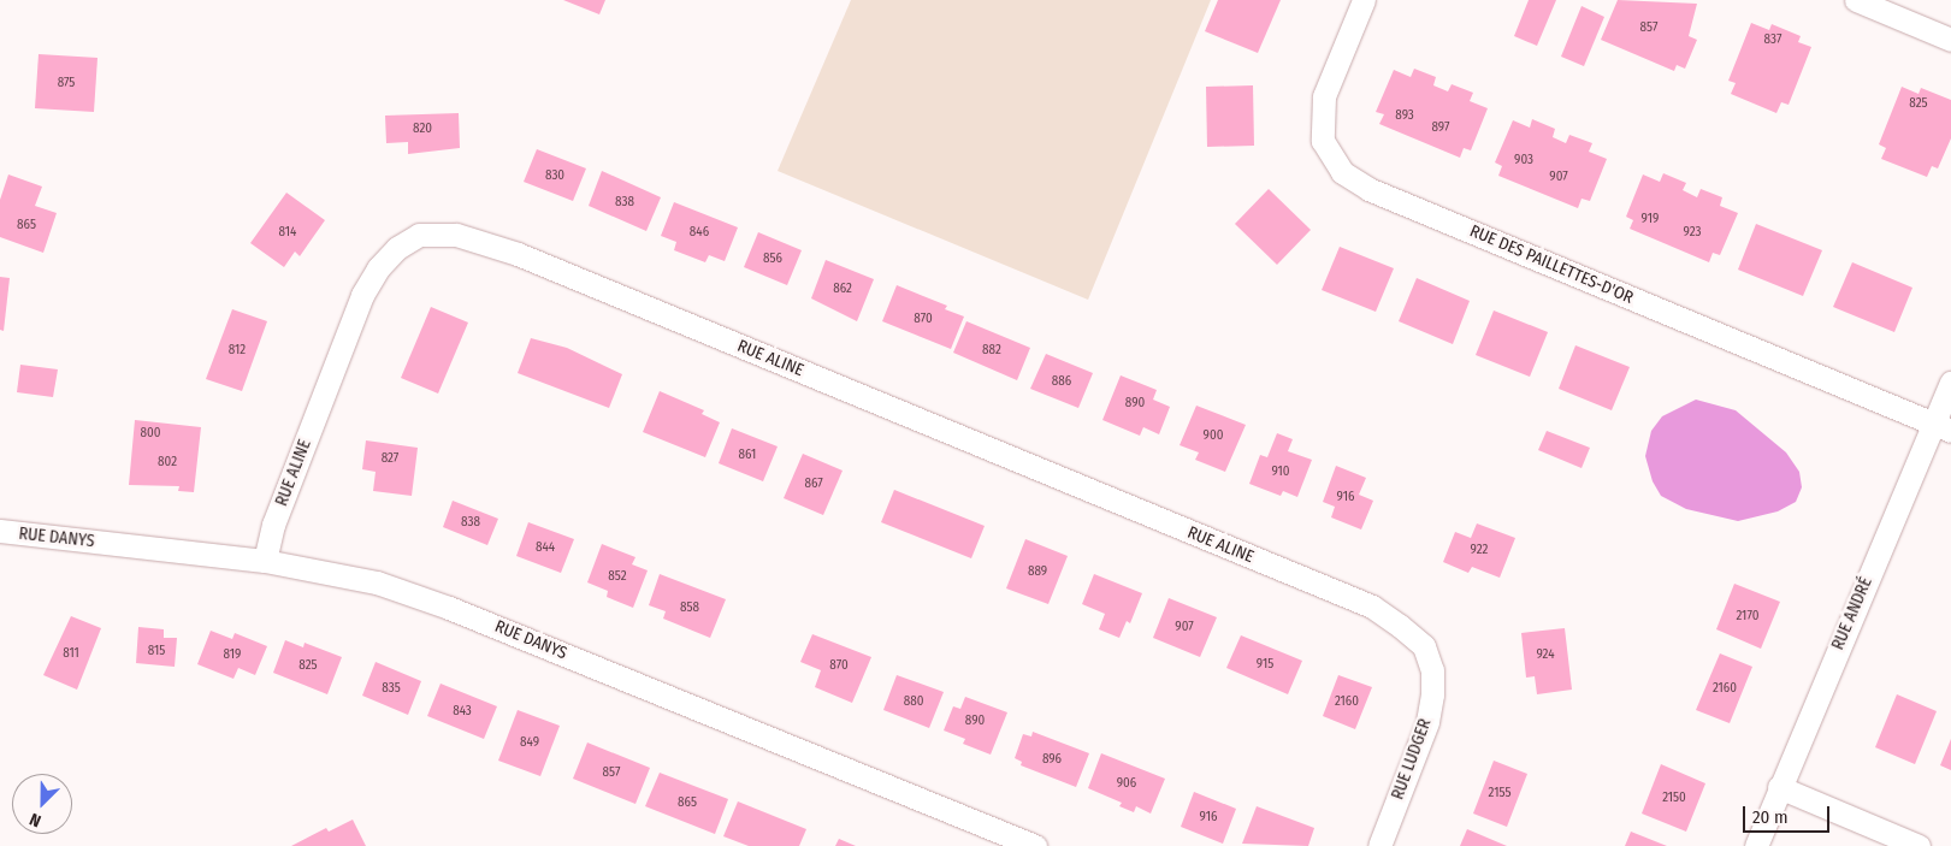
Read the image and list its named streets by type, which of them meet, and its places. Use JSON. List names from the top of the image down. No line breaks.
{"streets":{"street":["RUE DES PAILLETTES-D'OR","RUE ALINE","RUE DANYS","RUE ANDRÉ","RUE LUDGER"]},"crossings":[["RUE DES PAILLETTES-D'OR","RUE ANDRÉ"],["RUE ALINE","RUE DANYS"],["RUE ALINE","RUE LUDGER"]],"house_numbers":["857","837","875","825","893","897","820","903","830","907","838","919","865","814","846","923","856","862","870","812","882","886","890","800","900","861","827","802","910","867","916","838","844","922","889","852","858","2170","907","815","811","819","924","915","825","870","835","2160","880","2160","843","890","849","896","857","906","2155","2150","865","916"],"scale_bar":"20 m","north":"bottom left"}
